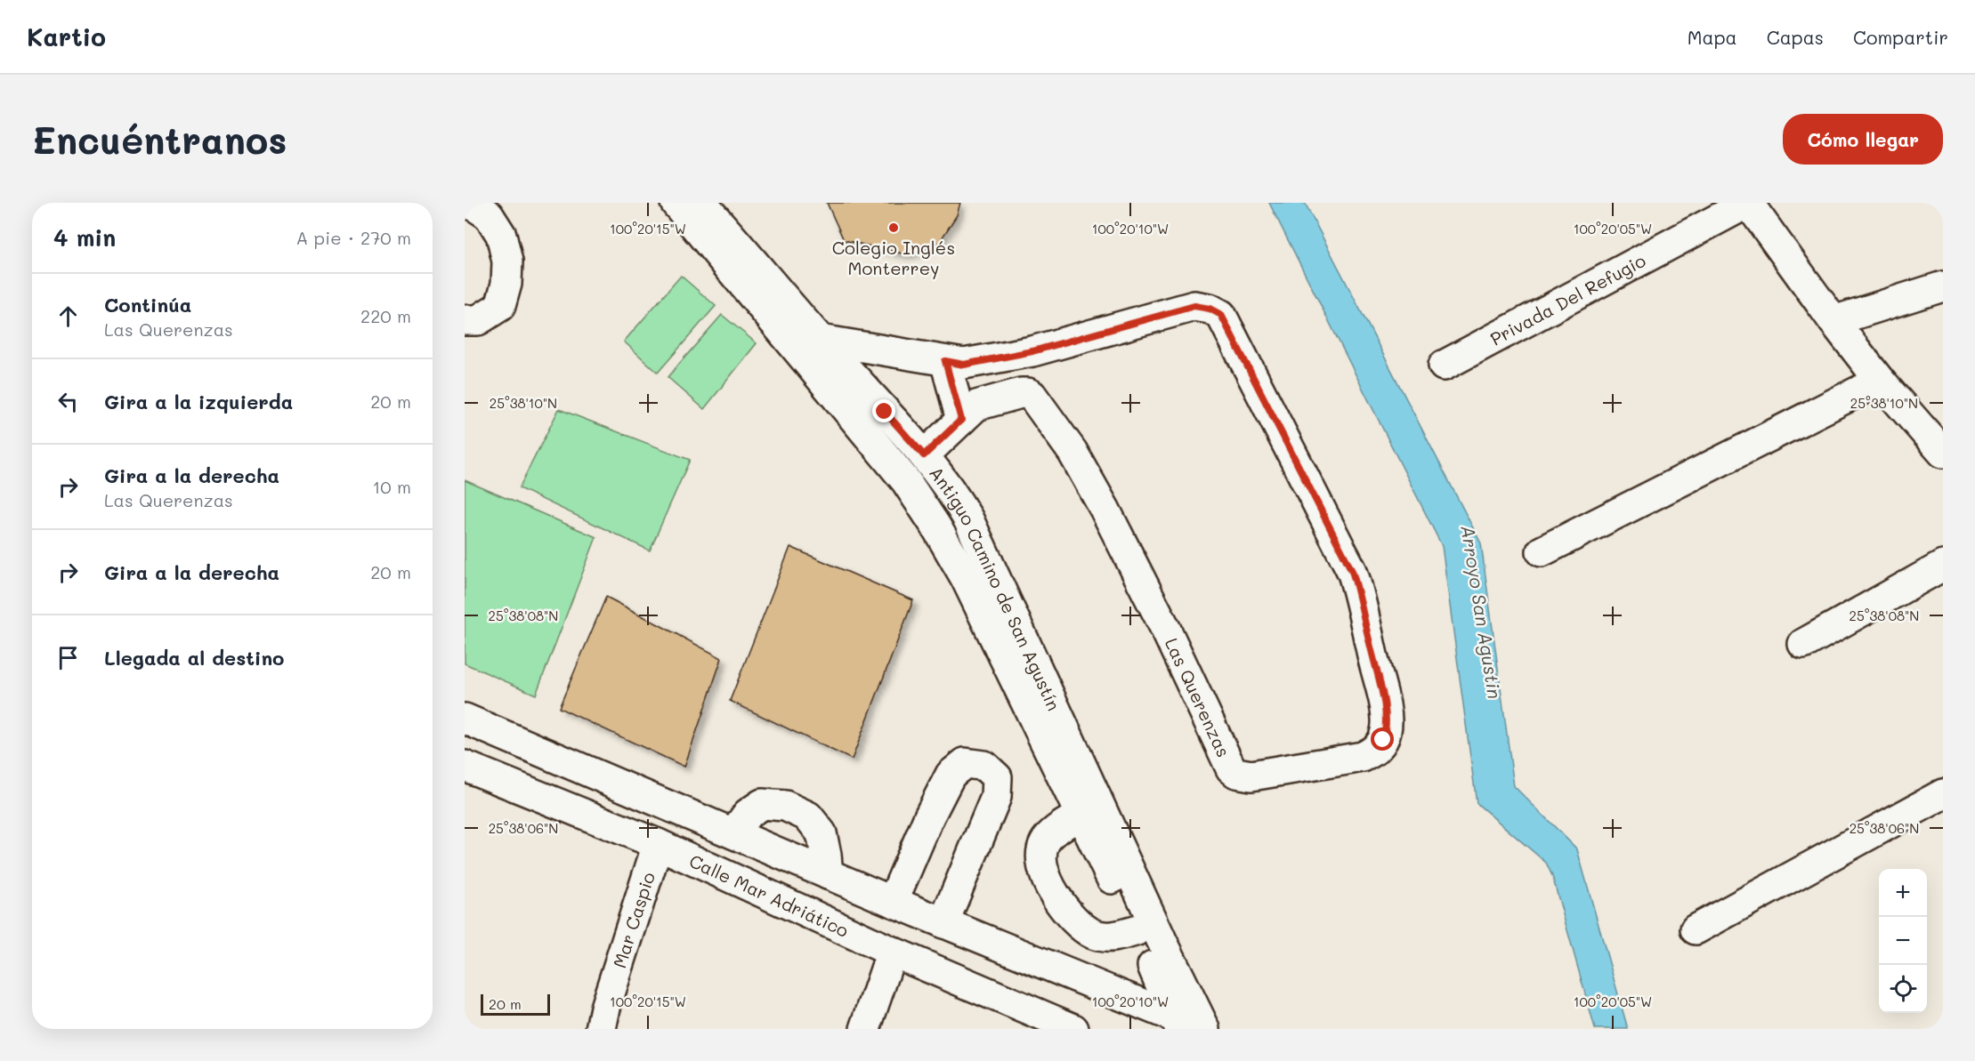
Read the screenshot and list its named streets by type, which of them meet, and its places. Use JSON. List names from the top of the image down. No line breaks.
{"streets":{"street":["Privada Del Refugio","Antiguo Camino de San Agustín","Las Querenzas","Calle Mar Adriático","Mar Caspio"]},"crossings":[["Antiguo Camino de San Agustín","Las Querenzas"],["Calle Mar Adriático","Mar Caspio"]],"water":["Arroyo San Agustin"],"places":["Colegio Inglés Monterrey"],"scale_bar":"20 m","page":{"header":"Kartio","nav":["Mapa","Capas","Compartir"],"buttons":"Cómo llegar","title":"Encuéntranos","heading":["4 min","A pie · 270 m"],"list":[["Continúa","Las Querenzas","220 m"],["Gira a la izquierda","20 m"],["Gira a la derecha","Las Querenzas","10 m"],["Gira a la derecha","20 m"],"Llegada al destino"],"map_buttons":["+","−"],"scale":"20 m"},"coordinates":["100°20'15\"W","100°20'10\"W","100°20'05\"W","25°38'10\"N","25°38'08\"N","25°38'06\"N"]}
